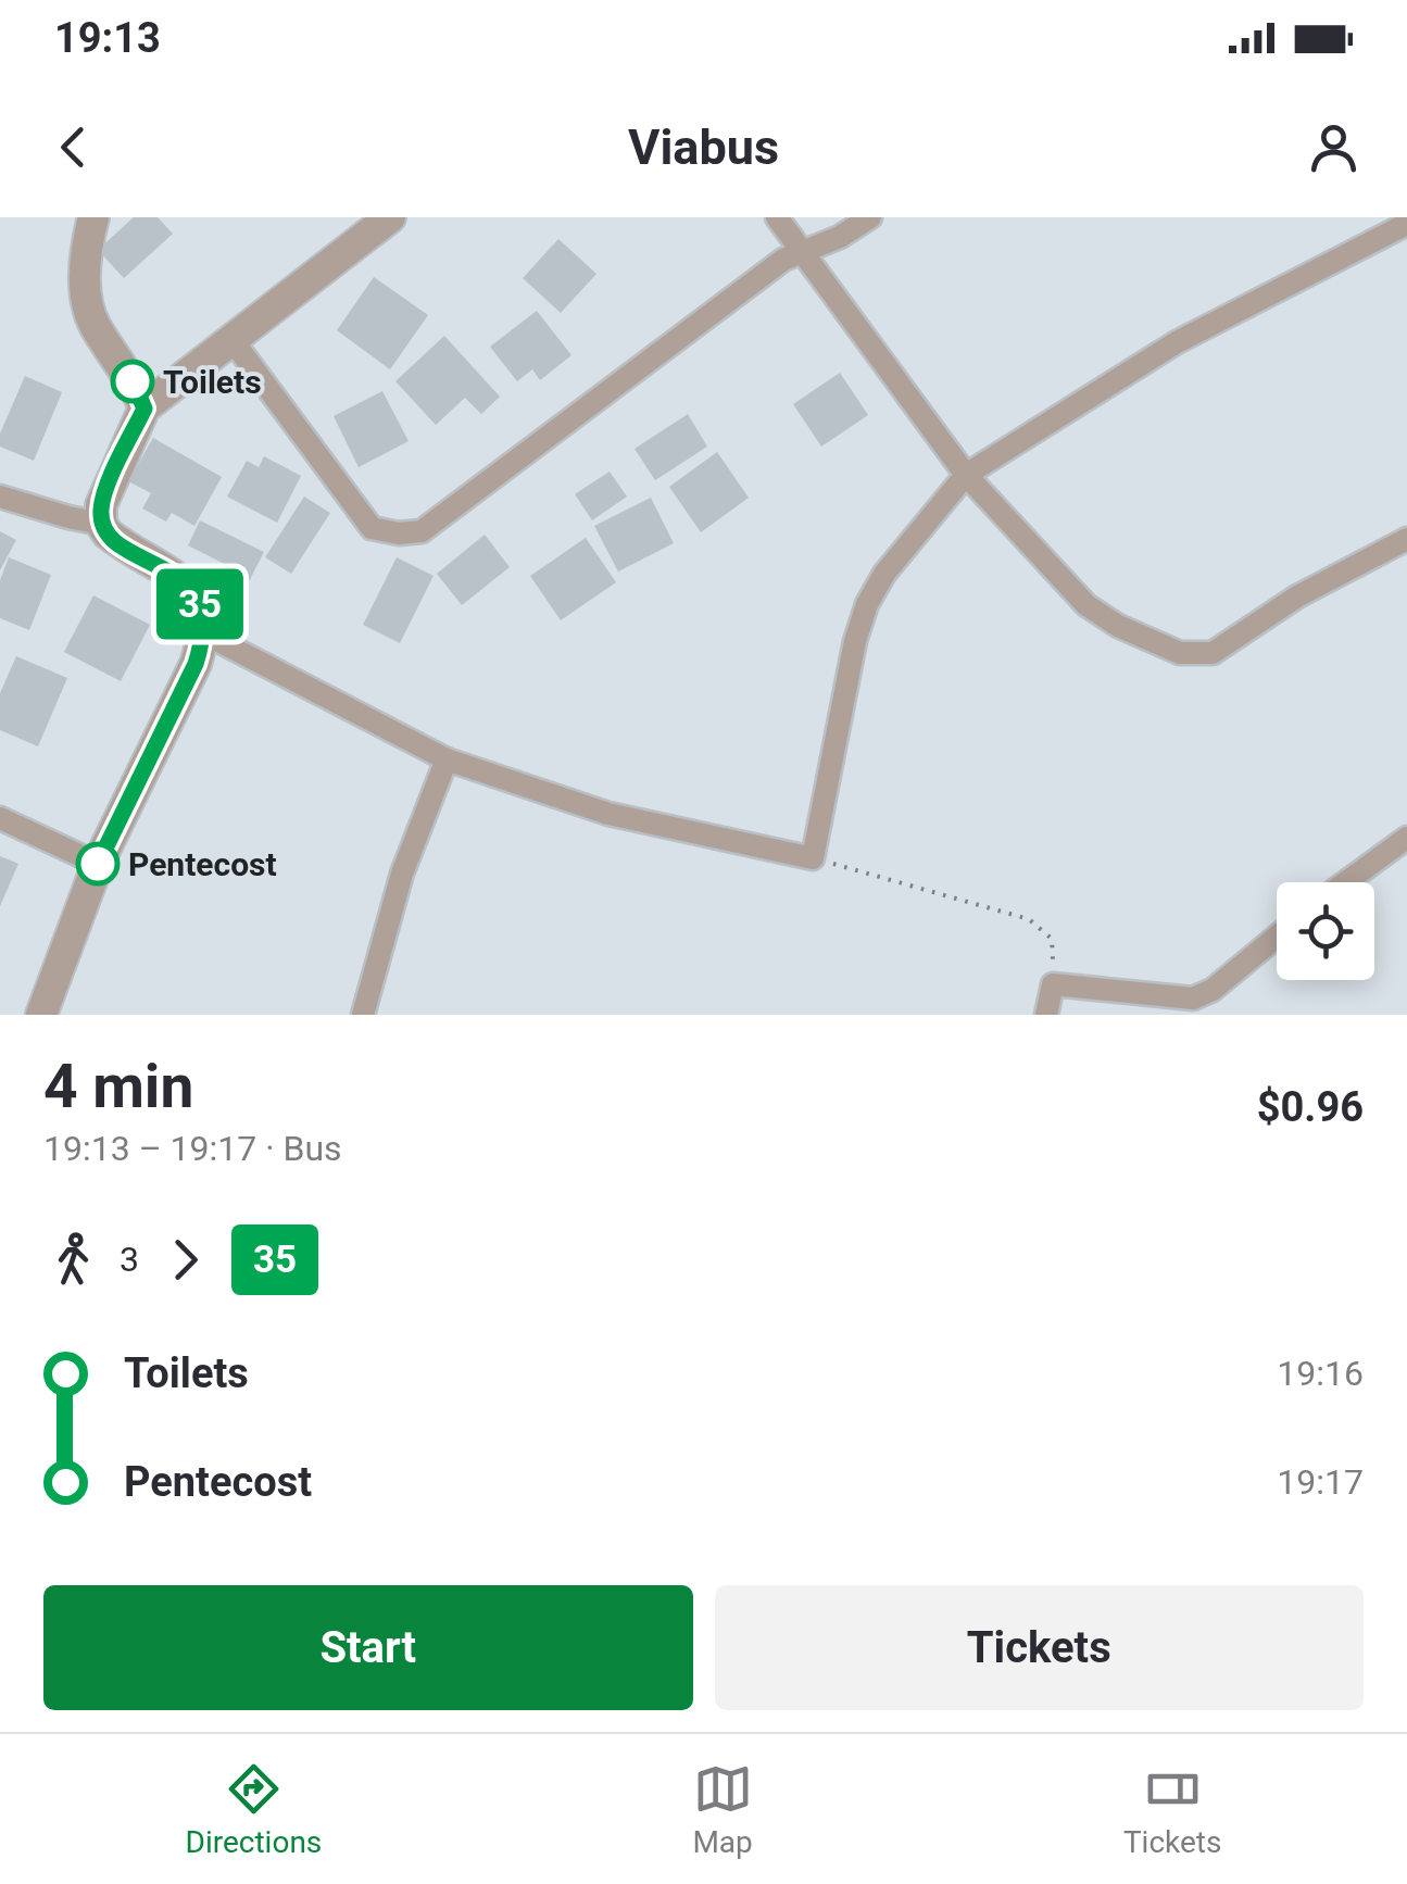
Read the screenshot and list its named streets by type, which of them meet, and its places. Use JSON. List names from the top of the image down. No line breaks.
{"places":["Toilets","Pentecost"],"lines":["bus line 35"],"page":{"status":"19:13","header":"Viabus","on_map":"35","heading":["4 min","19:13 – 19:17 · Bus","$0.96"],"legs":["3","35"],"list":[{"name":"Toilets","value":"19:16"},{"name":"Pentecost","value":"19:17"}],"buttons":["Start","Tickets"],"tabs":["Directions","Map","Tickets"]}}
